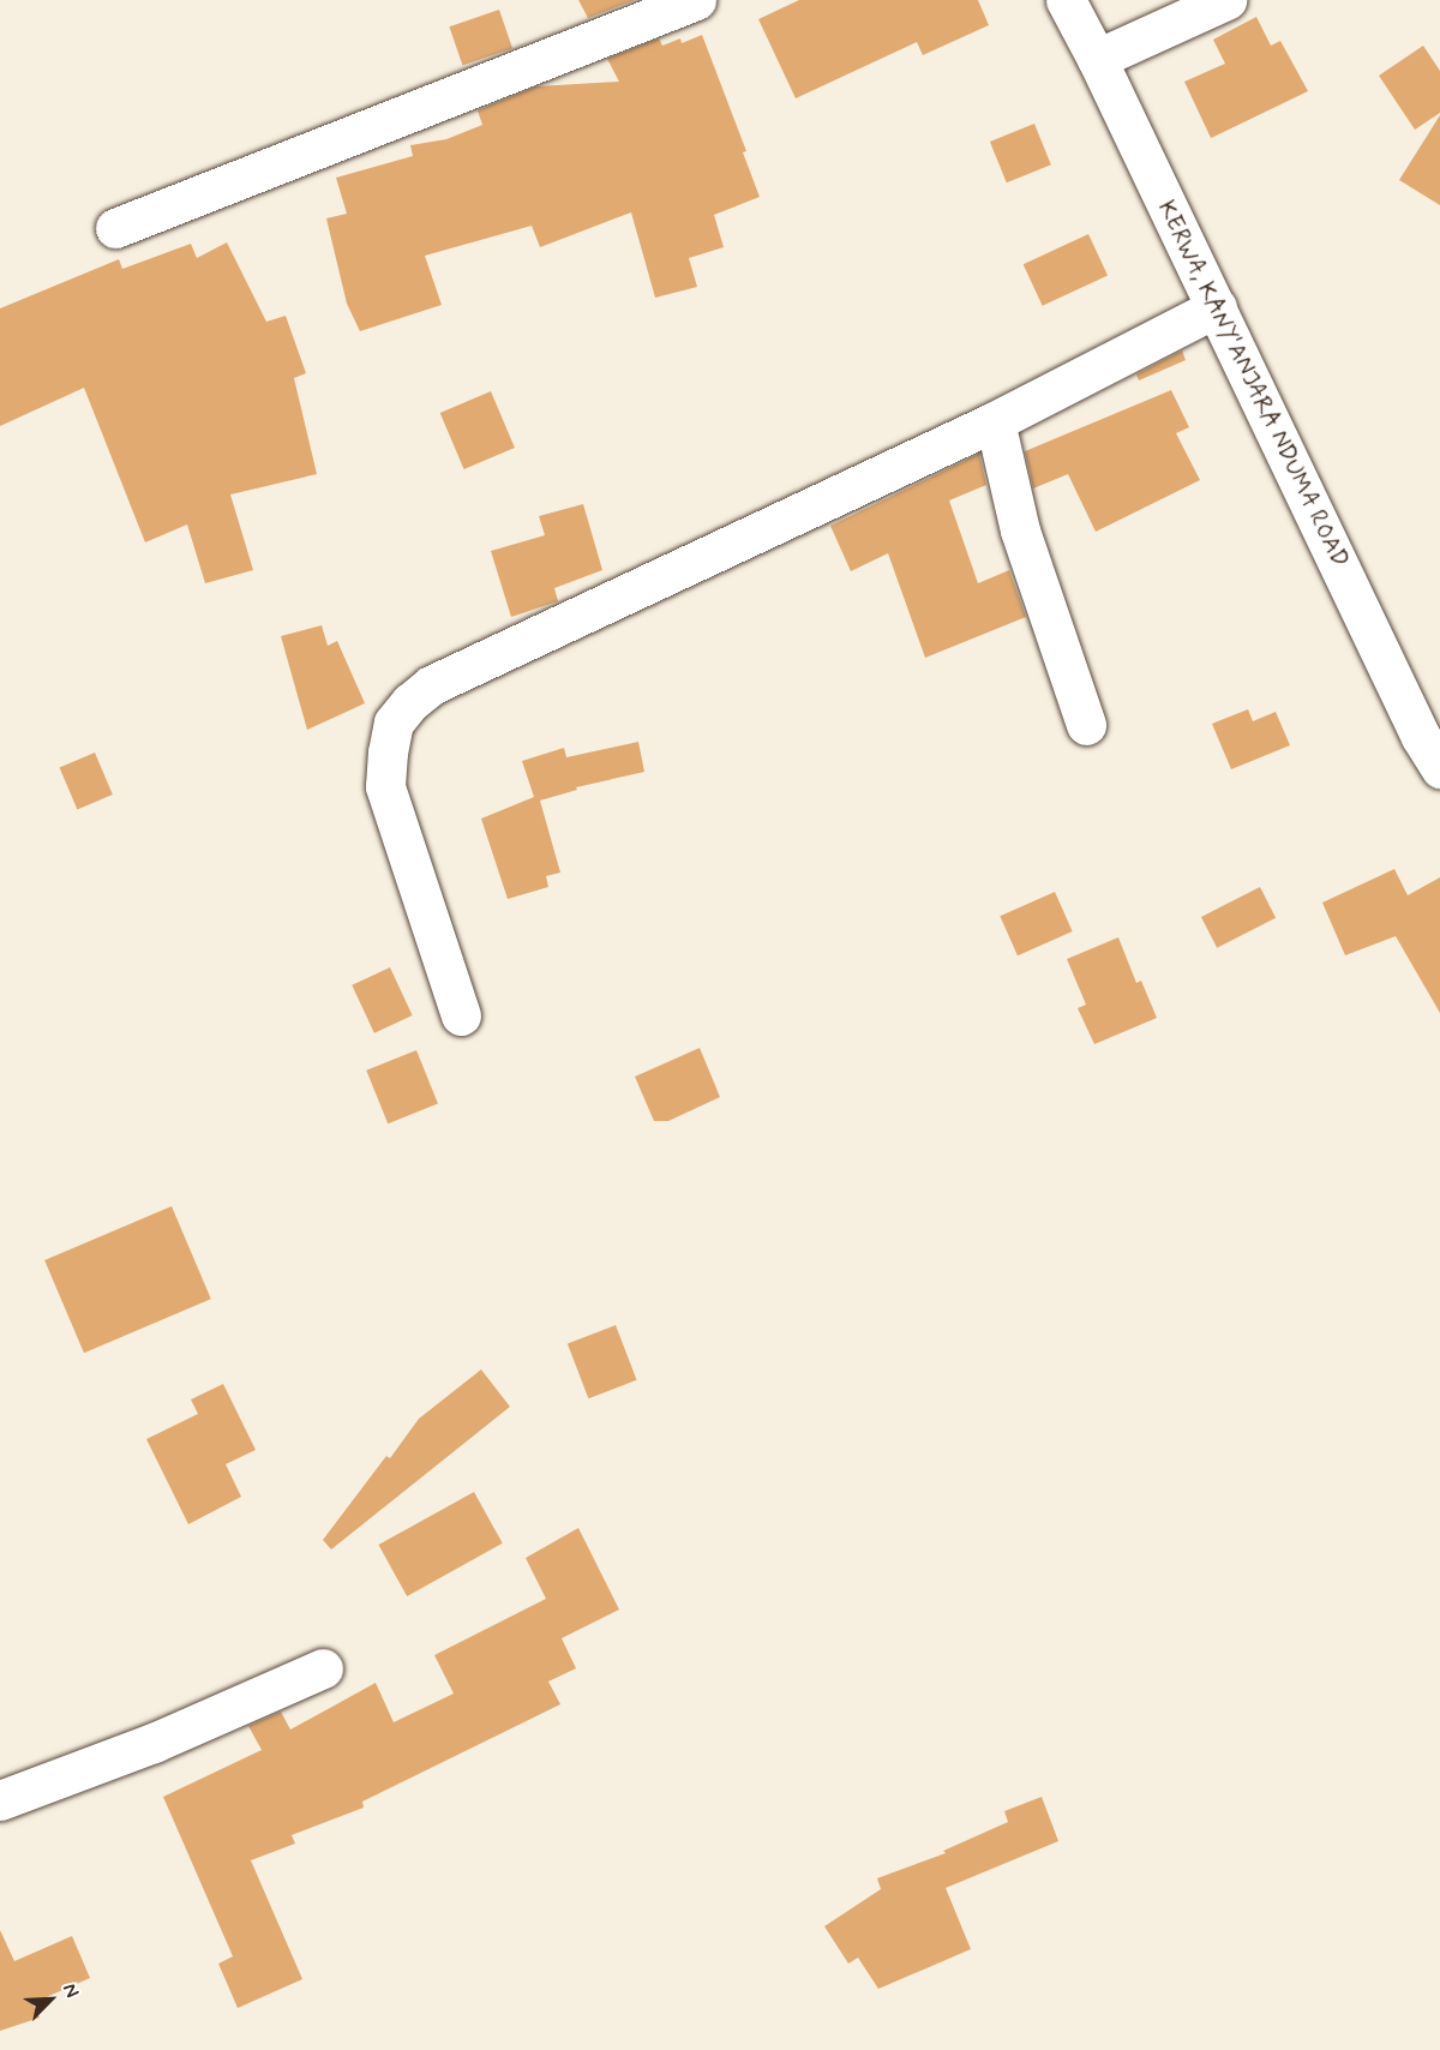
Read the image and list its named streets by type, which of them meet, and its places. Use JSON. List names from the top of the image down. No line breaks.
{"streets":{"street":["KERWA, KANY'ANJARA NDUMA ROAD"]},"north":"top right"}
